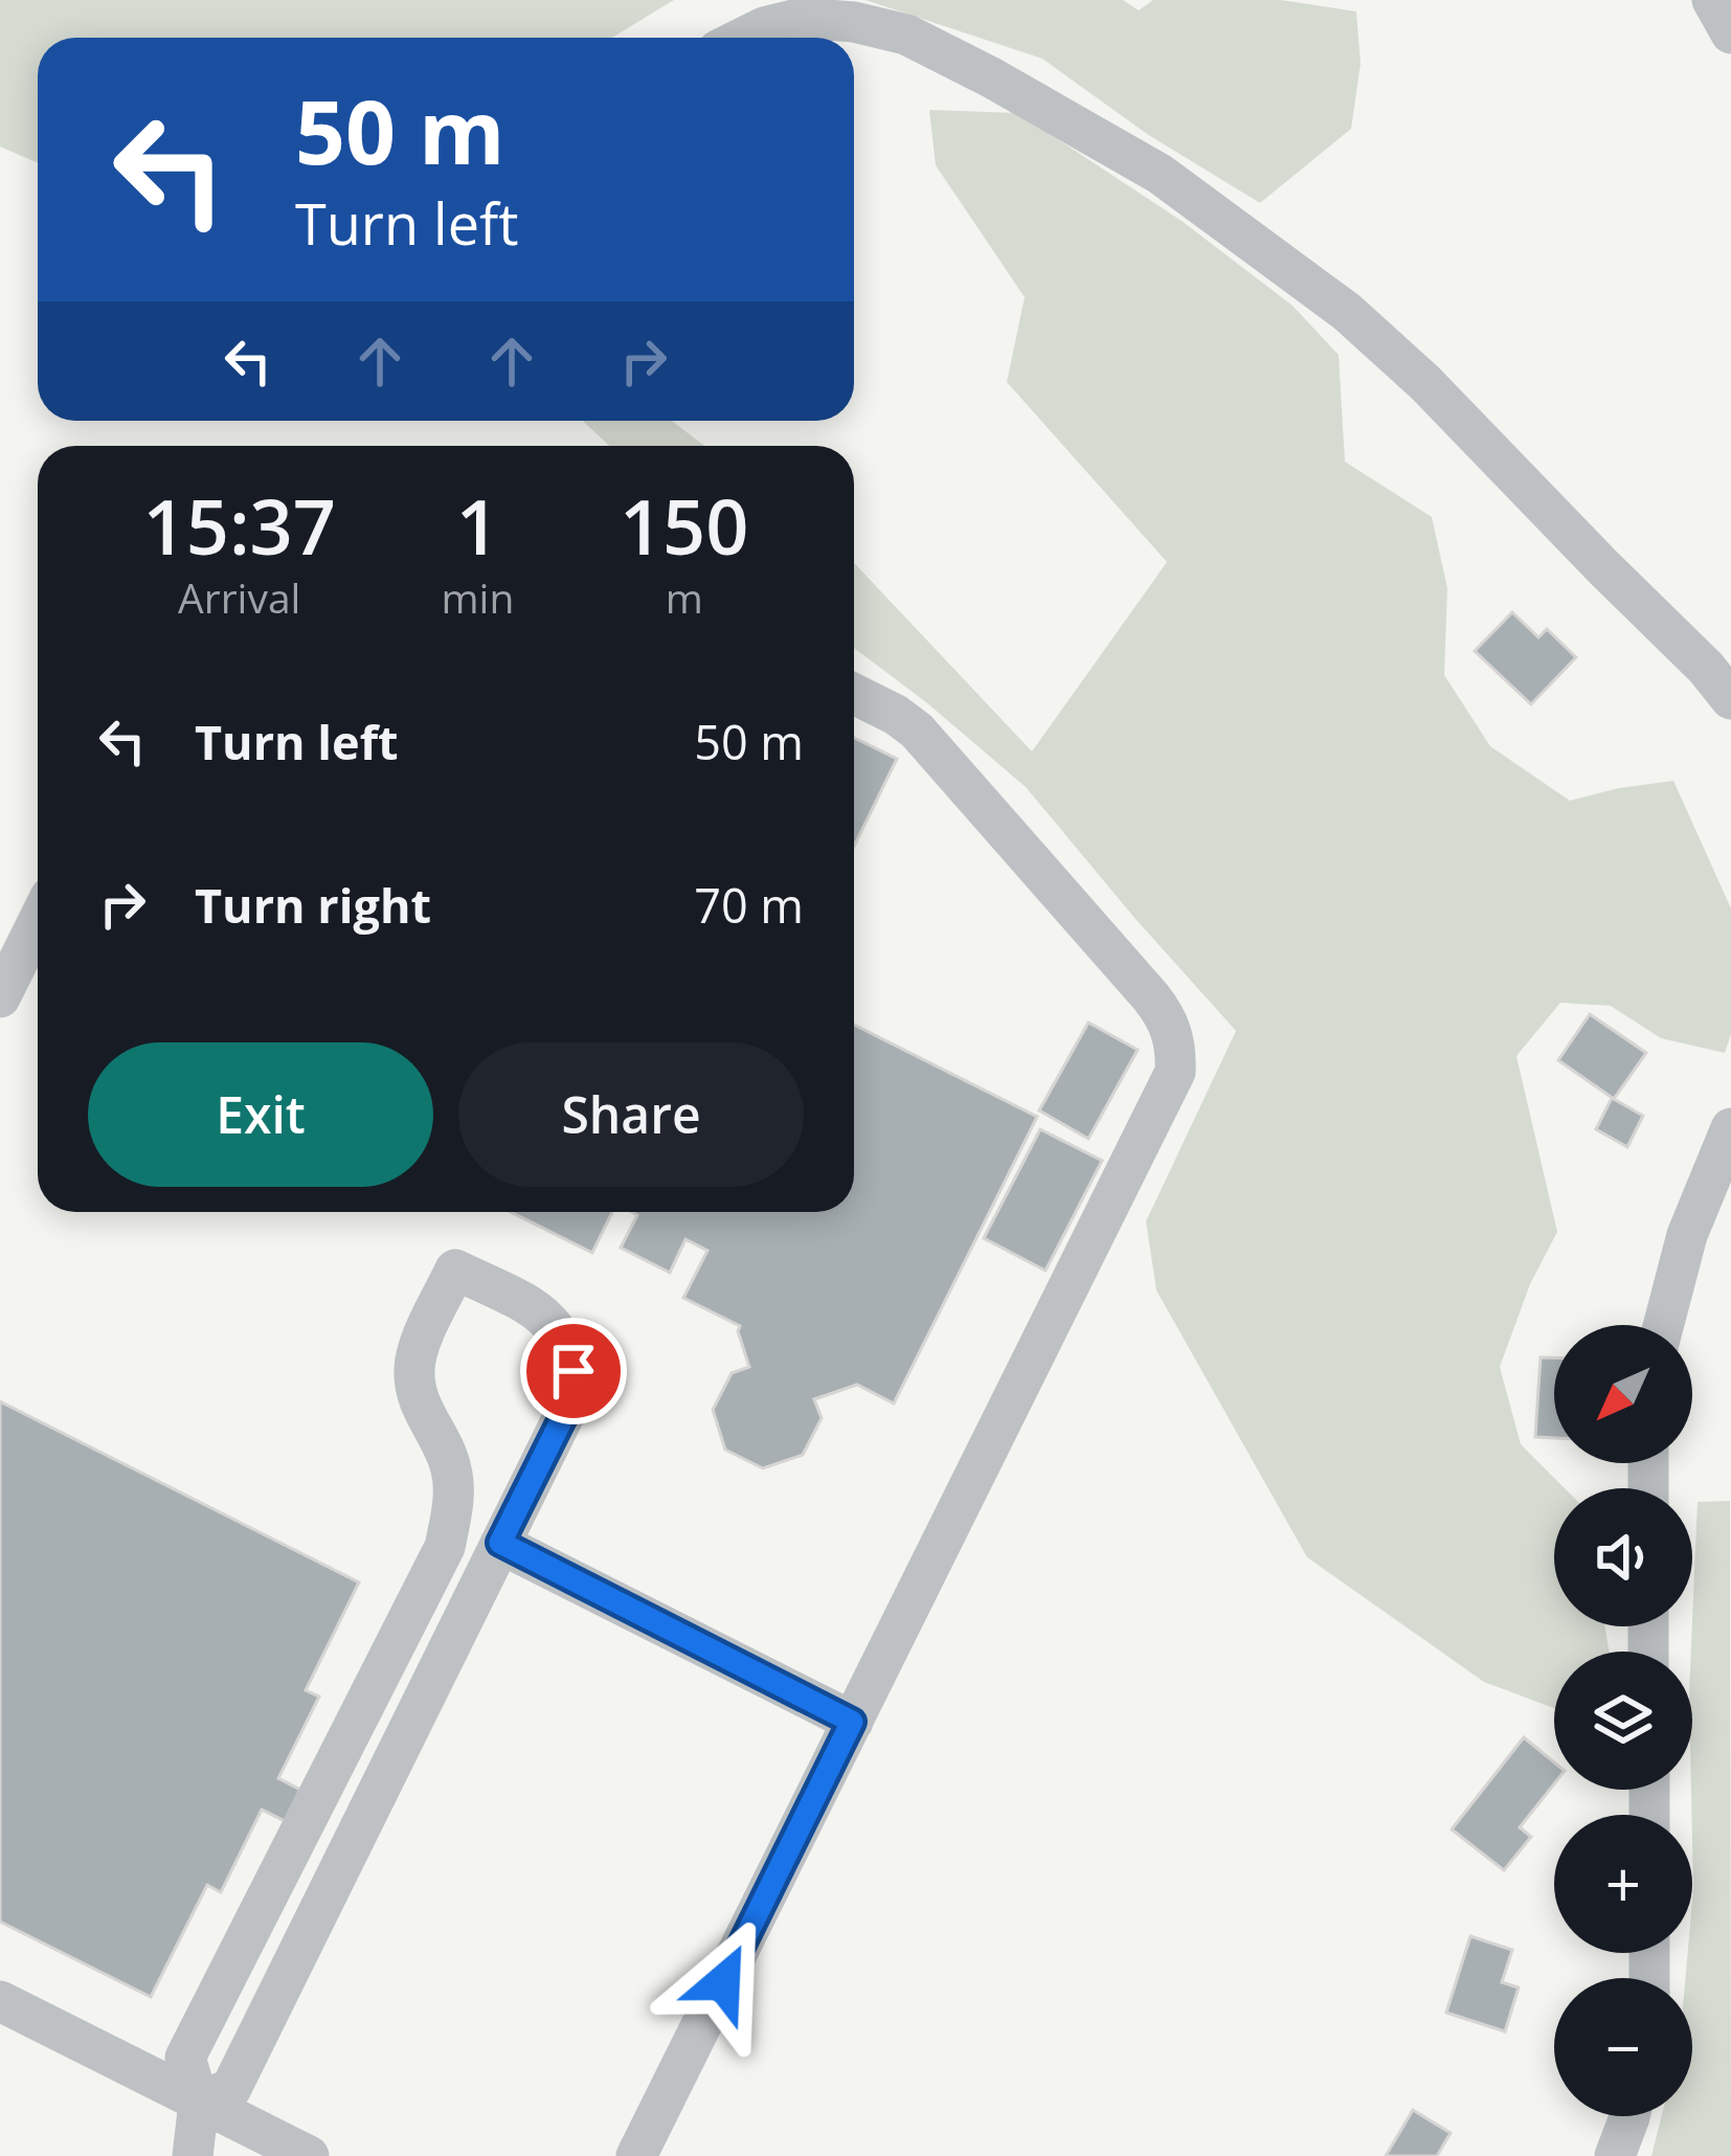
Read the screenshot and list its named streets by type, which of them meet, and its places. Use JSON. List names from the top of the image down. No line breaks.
{"north":"bottom left","page":{"turn":["50 m","Turn left"],"eta":["15:37","Arrival","1","min","150","m"],"list":[{"name":"Turn left","value":"50 m"},{"name":"Turn right","value":"70 m"}],"buttons":["Exit","Share"],"map_buttons":["+","−"]}}
